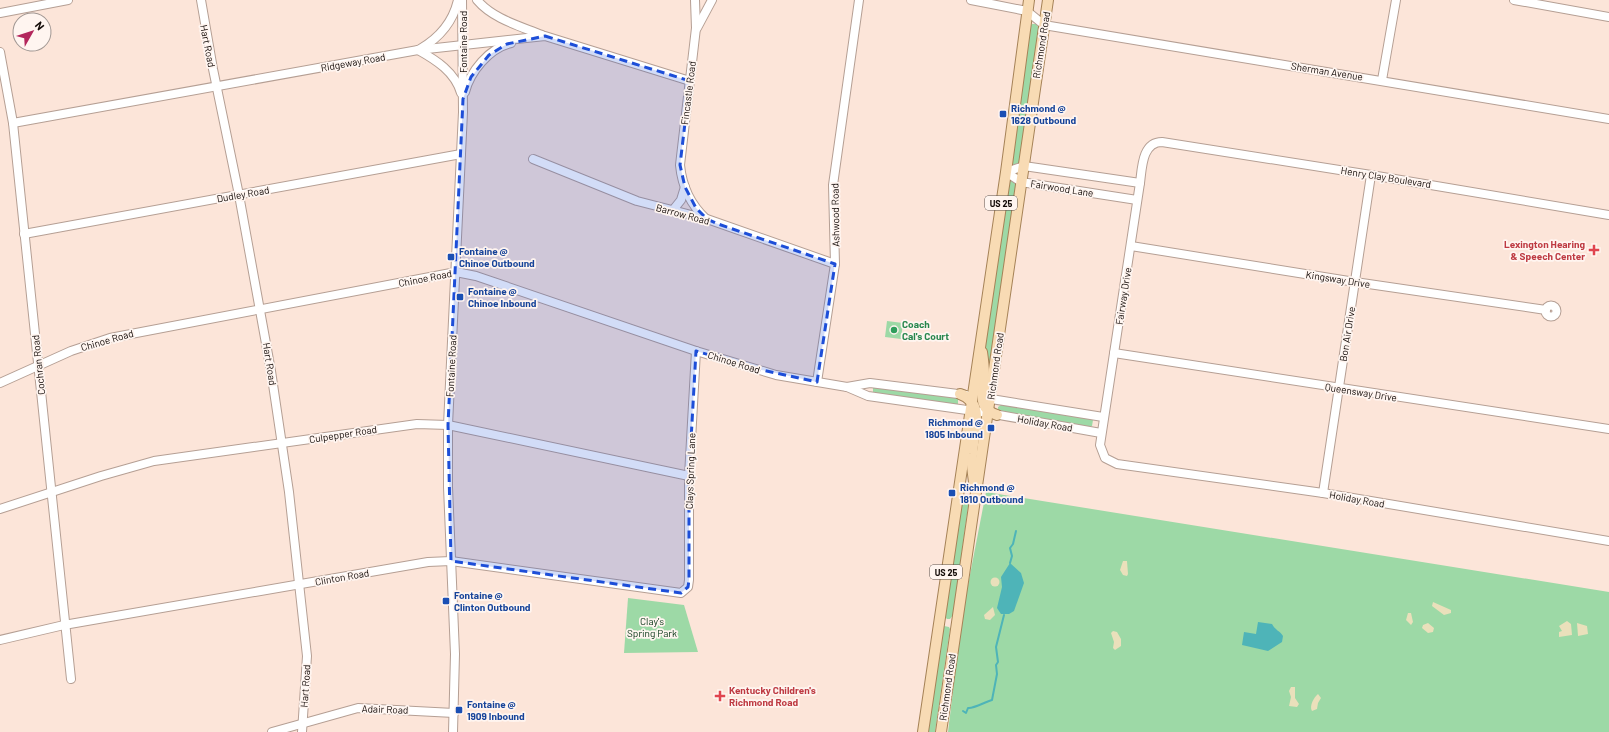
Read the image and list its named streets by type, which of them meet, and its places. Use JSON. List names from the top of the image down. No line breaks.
{"streets":{"main road":["Richmond Road","US 25"],"street":["Fontaine Road","Hart Road","Ridgeway Road","Sherman Avenue","Fincastle Road","Henry Clay Boulevard","Fairwood Lane","Dudley Road","Barrow Road","Ashwood Road","Chinoe Road","Kingsway Drive","Fairway Drive","Bon Air Drive","Cochran Road","Queensway Drive","Holiday Road","Culpepper Road","Clays Spring Lane","Clinton Road","Adair Road"]},"crossings":[["Fontaine Road","Ridgeway Road"],["Fontaine Road","Dudley Road"],["Fontaine Road","Chinoe Road"],["Fontaine Road","Culpepper Road"],["Fontaine Road","Clinton Road"],["Fontaine Road","Adair Road"],["Richmond Road","Sherman Avenue"],["Richmond Road","Fairwood Lane"],["Richmond Road","Chinoe Road"],["Richmond Road","Holiday Road"],["Hart Road","Ridgeway Road"],["Hart Road","Dudley Road"],["Hart Road","Chinoe Road"],["Hart Road","Culpepper Road"],["Hart Road","Clinton Road"],["Hart Road","Adair Road"],["Ridgeway Road","Fincastle Road"],["Ridgeway Road","Cochran Road"],["Fincastle Road","Barrow Road"],["Henry Clay Boulevard","Fairway Drive"],["Henry Clay Boulevard","Bon Air Drive"],["Fairwood Lane","Fairway Drive"],["Dudley Road","Cochran Road"],["Barrow Road","Ashwood Road"],["Ashwood Road","Chinoe Road"],["Chinoe Road","Cochran Road"],["Chinoe Road","Holiday Road"],["Chinoe Road","Clays Spring Lane"],["Kingsway Drive","Fairway Drive"],["Kingsway Drive","Bon Air Drive"],["Fairway Drive","Queensway Drive"],["Fairway Drive","Holiday Road"],["Bon Air Drive","Queensway Drive"],["Bon Air Drive","Holiday Road"],["Cochran Road","Culpepper Road"],["Cochran Road","Clinton Road"],["Culpepper Road","Clays Spring Lane"],["Clays Spring Lane","Clinton Road"]],"parks":["Clay's Spring Park"],"places":{"transit":["Richmond @ 1628 Outbound","Fontaine @ Chinoe Outbound","Fontaine @ Chinoe Inbound","Richmond @ 1805 Inbound","Richmond @ 1810 Outbound","Fontaine @ Clinton Outbound","Fontaine @ 1909 Inbound"],"health":["Lexington Hearing & Speech Center","Kentucky Children's Richmond Road"],"other":["Coach Cal's Court"]},"north":"top right"}
